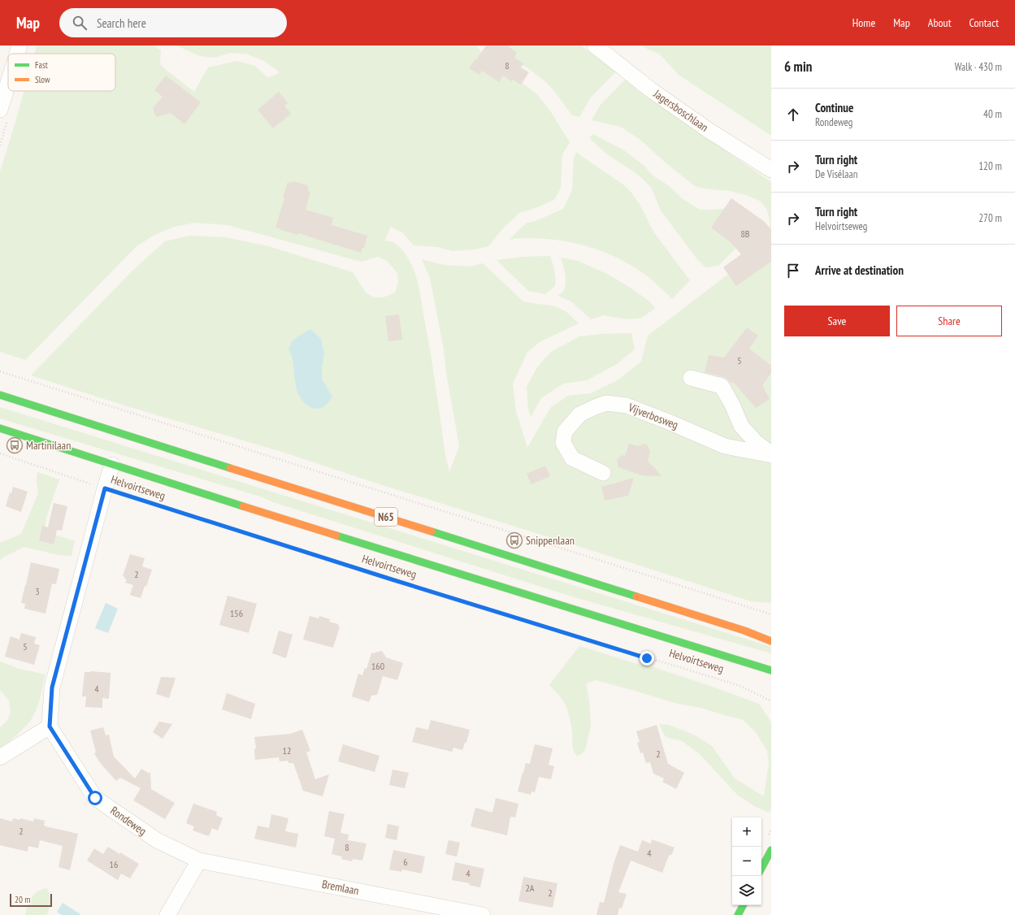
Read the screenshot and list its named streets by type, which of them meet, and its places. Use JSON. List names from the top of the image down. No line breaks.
{"streets":{"main road":["Helvoirtseweg","N65"],"street":["Jagersboschlaan","Vijverbosweg","Rondeweg","Bremlaan"]},"crossings":[["Rondeweg","Bremlaan"]],"places":{"bus stop":["Martinilaan","Snippenlaan"]},"house_numbers":["8","8B","5","2","3","156","5","160","4","12","2","2","8","4","6","16","4","2A","2"],"legend":["Fast","Slow"],"scale_bar":"20 m","page":{"header":"Map","search":"Search here","nav":["Home","Map","About","Contact"],"heading":["6 min","Walk · 430 m"],"list":[["Continue","Rondeweg","40 m"],["Turn right","De Visélaan","120 m"],["Turn right","Helvoirtseweg","270 m"],"Arrive at destination"],"buttons":["Save","Share"],"map_buttons":["+","−"],"scale":"20 m"}}
